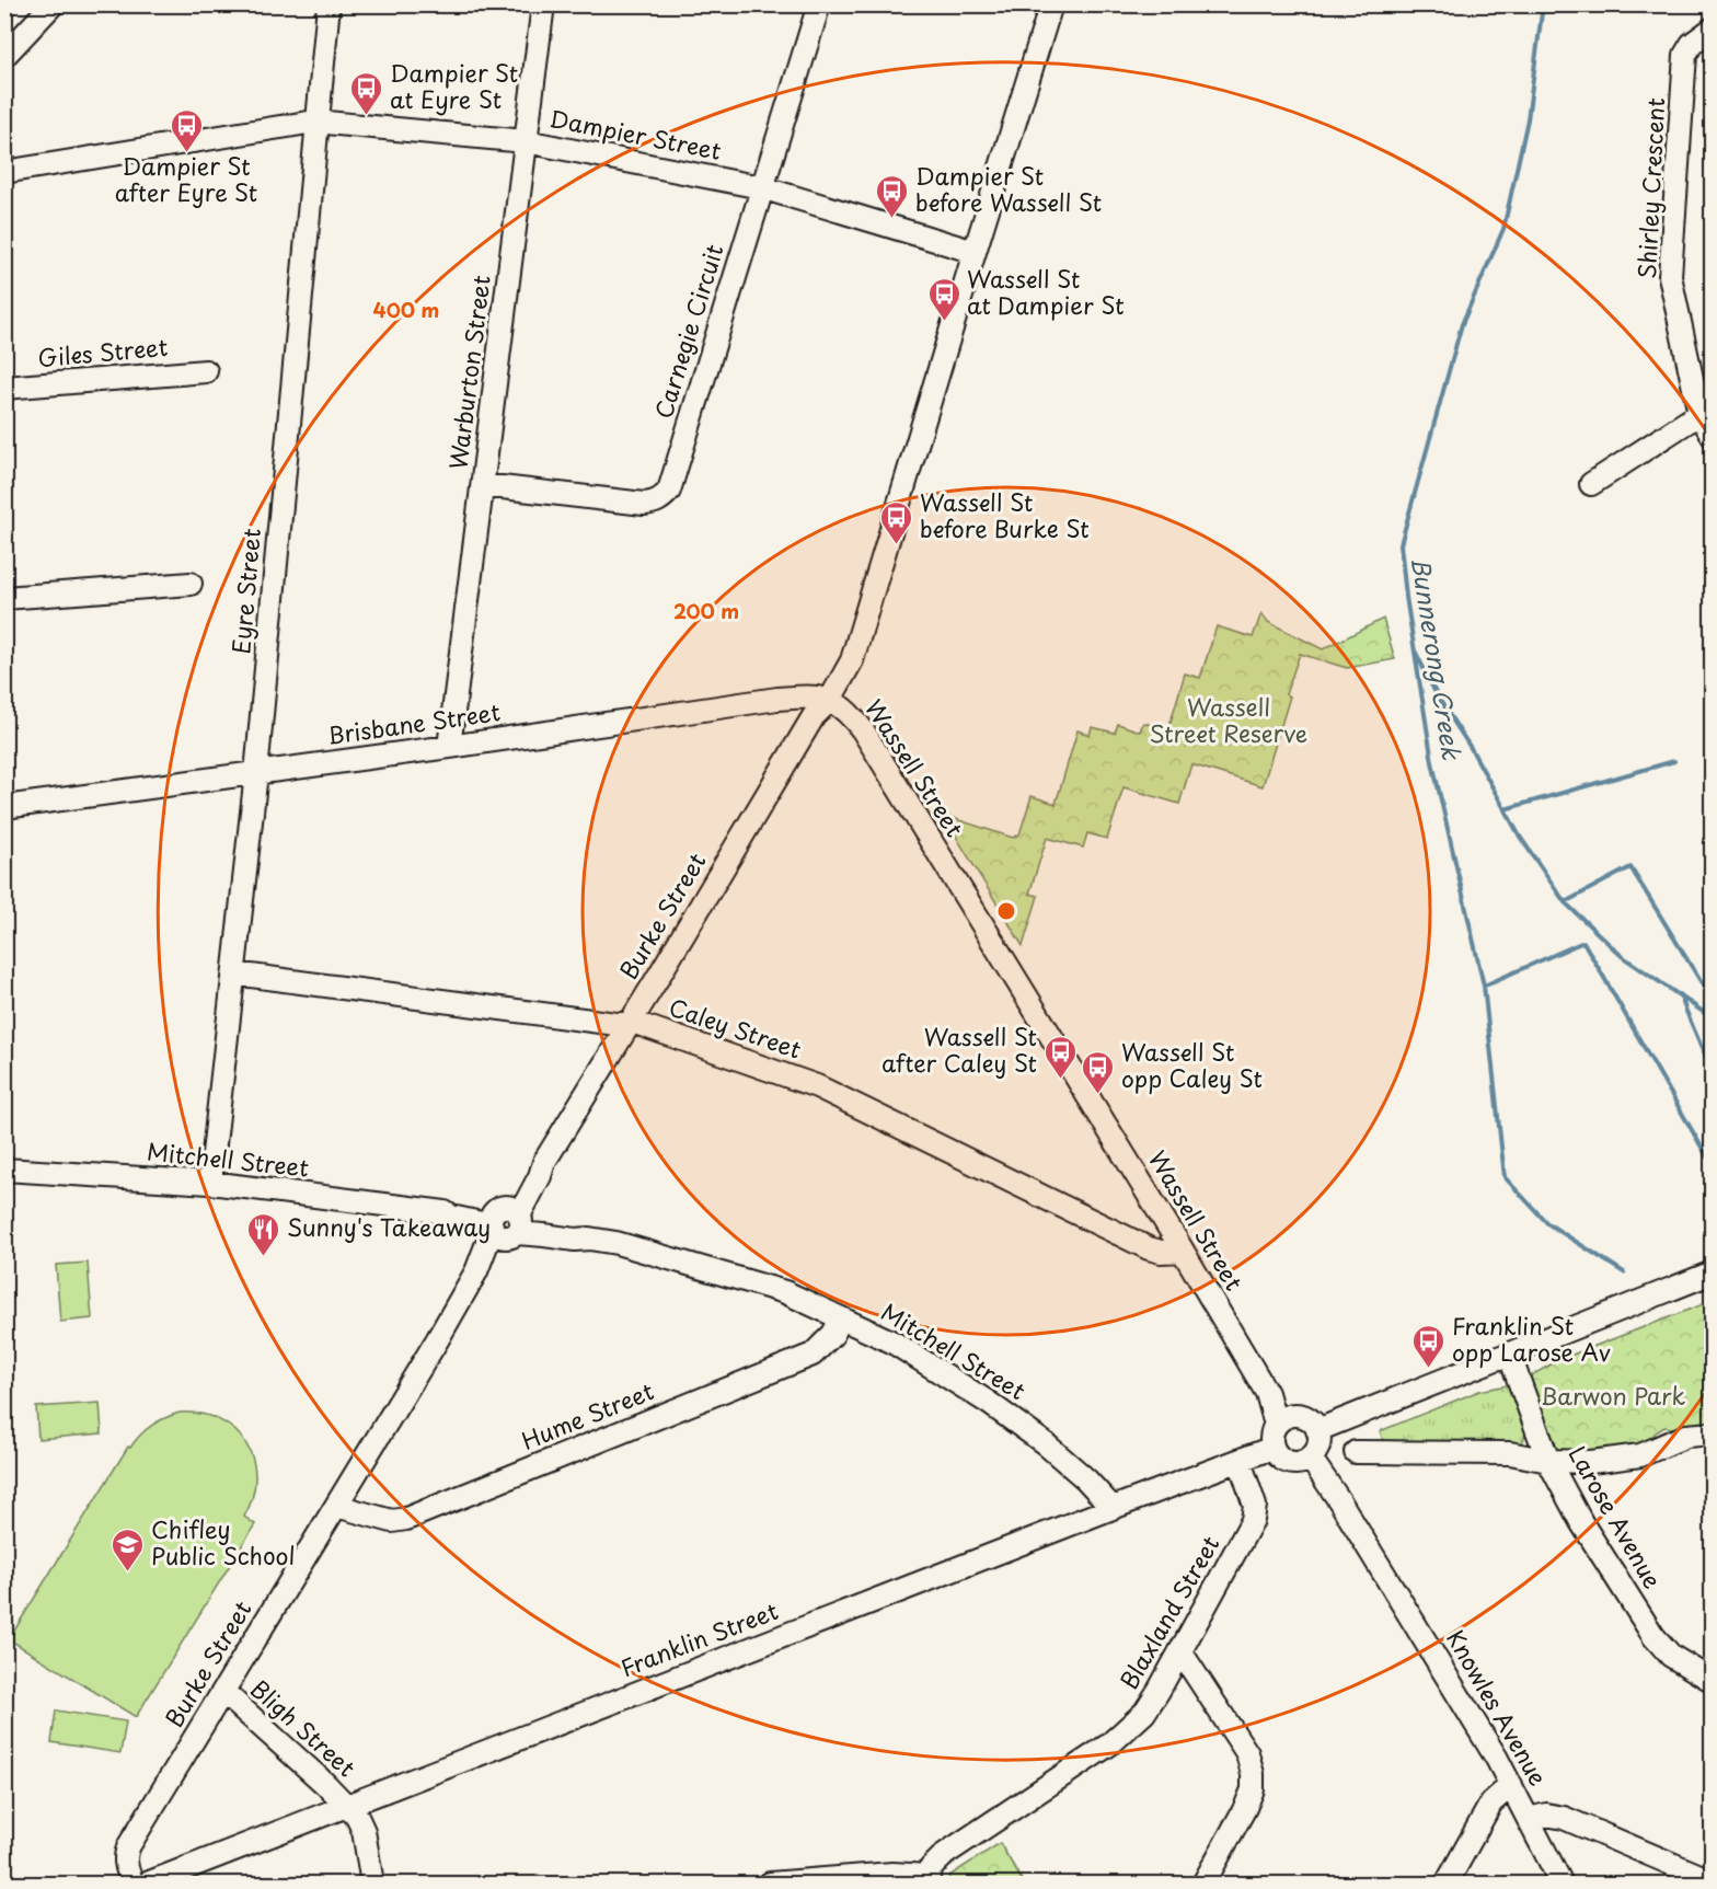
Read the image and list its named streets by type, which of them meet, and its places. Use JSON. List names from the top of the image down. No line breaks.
{"streets":{"street":["Dampier Street","Shirley Crescent","Carnegie Circuit","Giles Street","Warburton Street","Eyre Street","Brisbane Street","Wassell Street","Burke Street","Caley Street","Mitchell Street","Hume Street","Larose Avenue","Blaxland Street","Franklin Street","Knowles Avenue","Bligh Street"]},"crossings":[["Dampier Street","Carnegie Circuit"],["Dampier Street","Warburton Street"],["Dampier Street","Eyre Street"],["Dampier Street","Wassell Street"],["Carnegie Circuit","Warburton Street"],["Warburton Street","Brisbane Street"],["Eyre Street","Brisbane Street"],["Eyre Street","Caley Street"],["Eyre Street","Mitchell Street"],["Brisbane Street","Wassell Street"],["Brisbane Street","Burke Street"],["Wassell Street","Burke Street"],["Wassell Street","Caley Street"],["Wassell Street","Franklin Street"],["Wassell Street","Knowles Avenue"],["Burke Street","Caley Street"],["Burke Street","Mitchell Street"],["Burke Street","Hume Street"],["Burke Street","Bligh Street"],["Mitchell Street","Hume Street"],["Mitchell Street","Franklin Street"],["Blaxland Street","Franklin Street"],["Franklin Street","Knowles Avenue"],["Franklin Street","Bligh Street"]],"water":["Bunnerong Creek"],"parks":["Wassell Street Reserve","Barwon Park"],"places":{"bus stop":["Dampier St at Eyre St","Dampier St after Eyre St","Dampier St before Wassell St","Wassell St at Dampier St","Wassell St before Burke St","Wassell St after Caley St","Wassell St opp Caley St","Franklin St opp Larose Av"],"restaurant":["Sunny's Takeaway"],"school or university":["Chifley Public School"]},"rings":["400 m","200 m"]}
